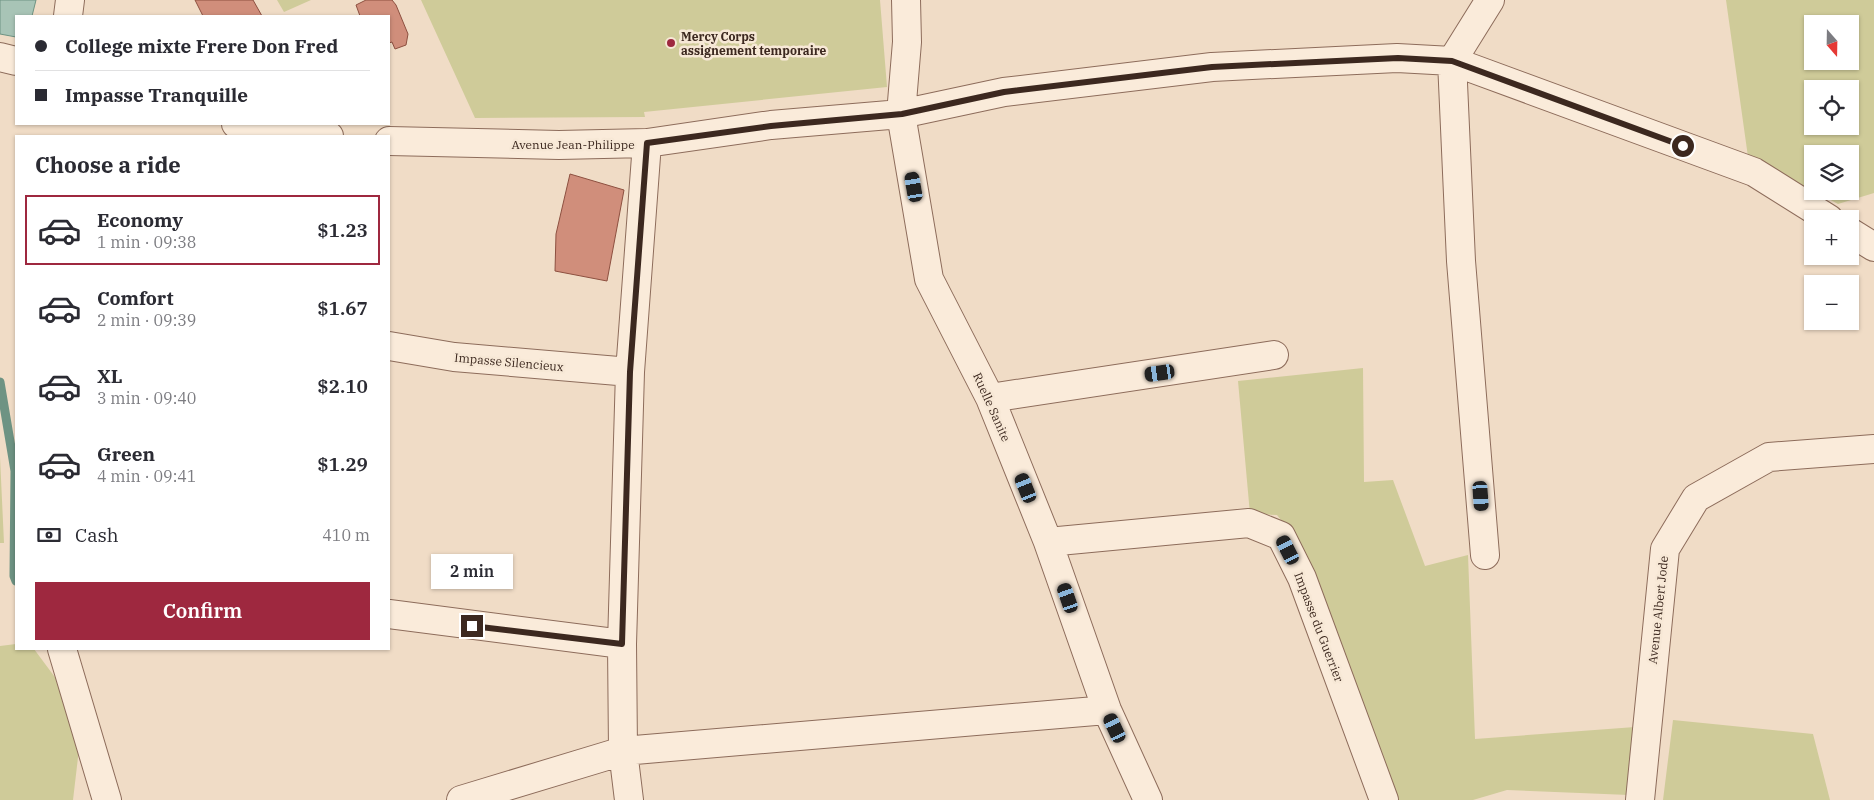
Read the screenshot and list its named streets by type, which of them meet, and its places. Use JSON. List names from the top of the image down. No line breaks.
{"streets":{"street":["Avenue Jean-Philippe","Impasse Silencieux","Ruelle Sanite","Avenue Albert Jode","Impasse du Guerrier"]},"crossings":[["Avenue Jean-Philippe","Ruelle Sanite"],["Ruelle Sanite","Impasse du Guerrier"]],"places":["Mercy Corps assignement temporaire"],"north":"bottom","page":{"map_buttons":["+","−"],"banner":["College mixte Frere Don Fred","Impasse Tranquille"],"heading":"Choose a ride","list":[{"name":"Economy","note":"1 min · 09:38","value":"$1.23"},{"name":"Comfort","note":"2 min · 09:39","value":"$1.67"},{"name":"XL","note":"3 min · 09:40","value":"$2.10"},{"name":"Green","note":"4 min · 09:41","value":"$1.29"}],"pay":["Cash","410 m"],"bubble":"2 min","buttons":"Confirm"}}
